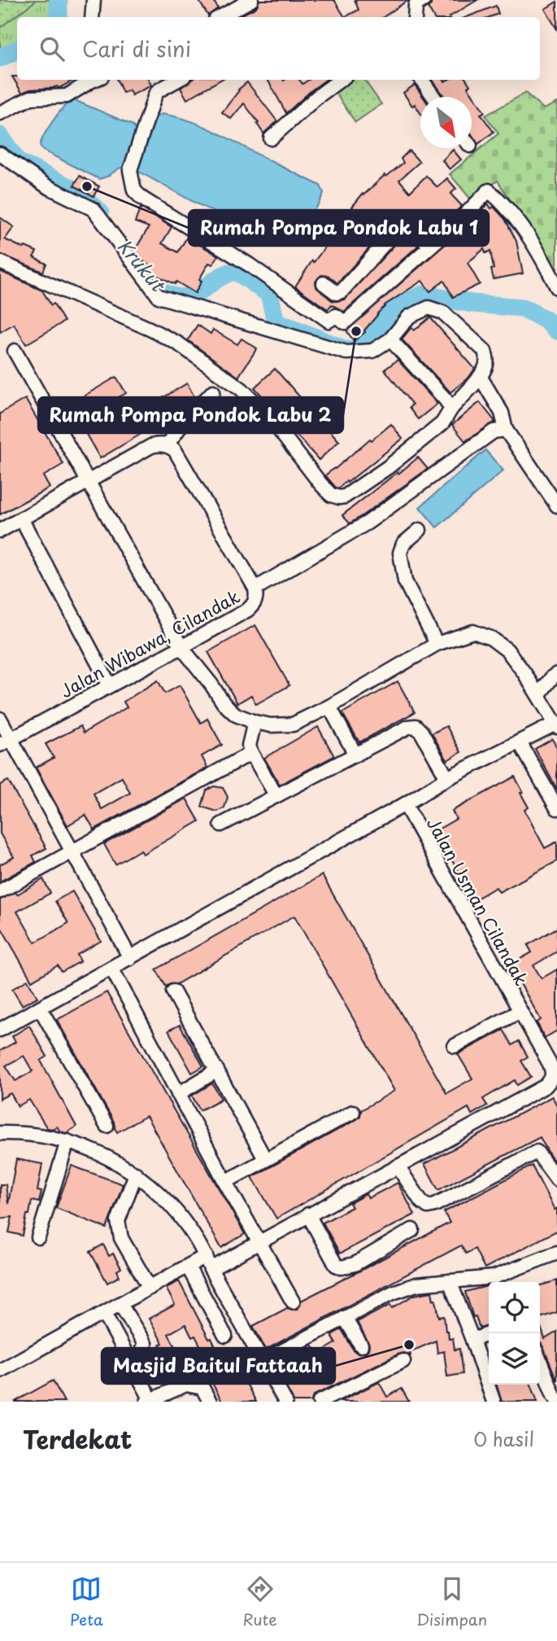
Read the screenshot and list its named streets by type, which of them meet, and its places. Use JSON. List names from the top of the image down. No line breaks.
{"streets":{"street":["Jalan Wibawa, Cilandak","Jalan Usman Cilandak"]},"water":["Krukut"],"places":["Rumah Pompa Pondok Labu 1","Rumah Pompa Pondok Labu 2","Masjid Baitul Fattaah"],"north":"bottom right","page":{"search":"Cari di sini","heading":["Terdekat","0 hasil"],"nav":["Peta","Rute","Disimpan"]}}
